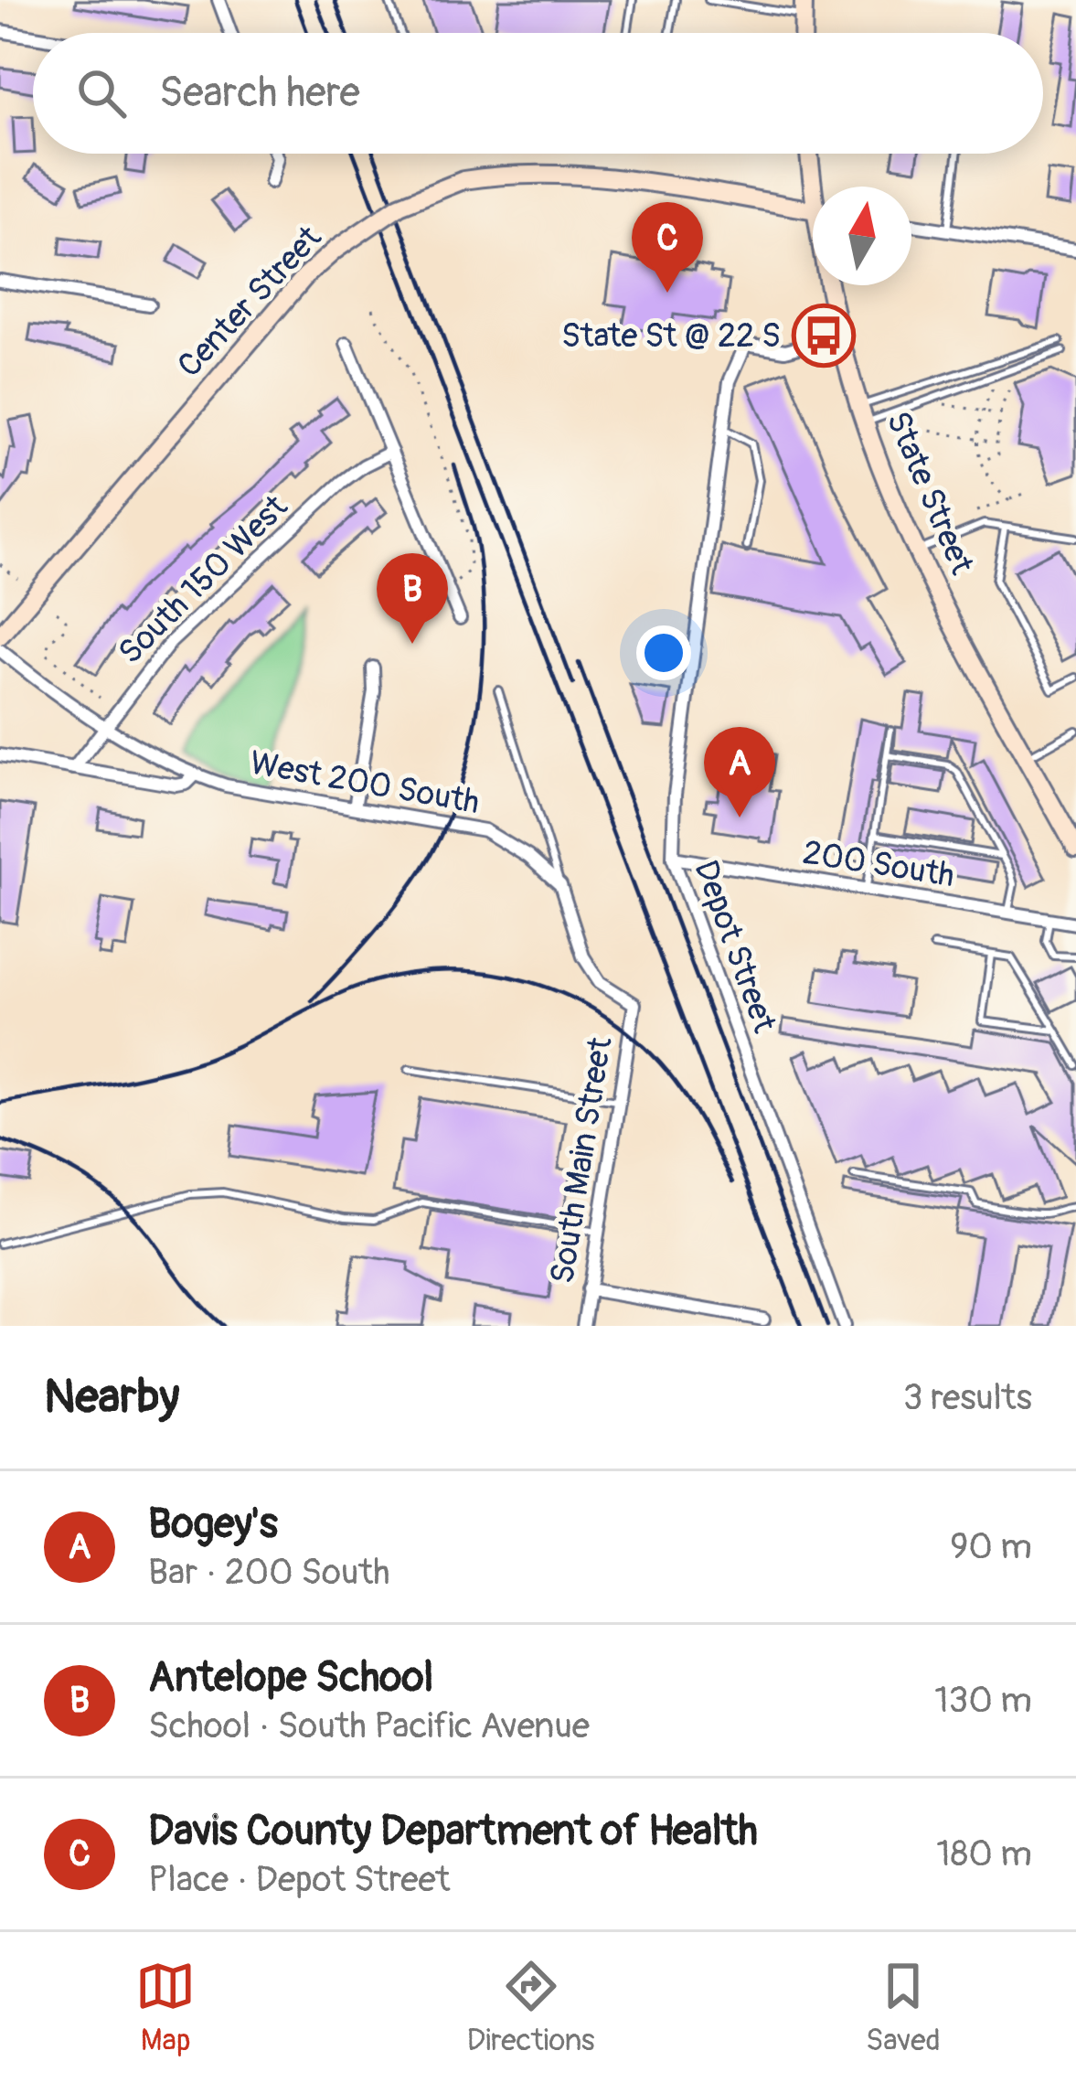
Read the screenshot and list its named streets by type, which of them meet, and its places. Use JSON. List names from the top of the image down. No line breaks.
{"streets":{"street":["Center Street","State Street","South 150 West","West 200 South","200 South","Depot Street","South Main Street"]},"crossings":[["State Street","Depot Street"],["South 150 West","West 200 South"],["West 200 South","South Main Street"],["200 South","Depot Street"]],"places":{"bus stop":["State St @ 22 S"]},"north":"top","page":{"search":"Search here","pins":["C","B","A"],"heading":["Nearby","3 results"],"list":[{"mark":"A","name":"Bogey's","note":"Bar · 200 South","value":"90 m"},{"mark":"B","name":"Antelope School","note":"School · South Pacific Avenue","value":"130 m"},{"mark":"C","name":"Davis County Department of Health","note":"Place · Depot Street","value":"180 m"}],"nav":["Map","Directions","Saved"]}}
